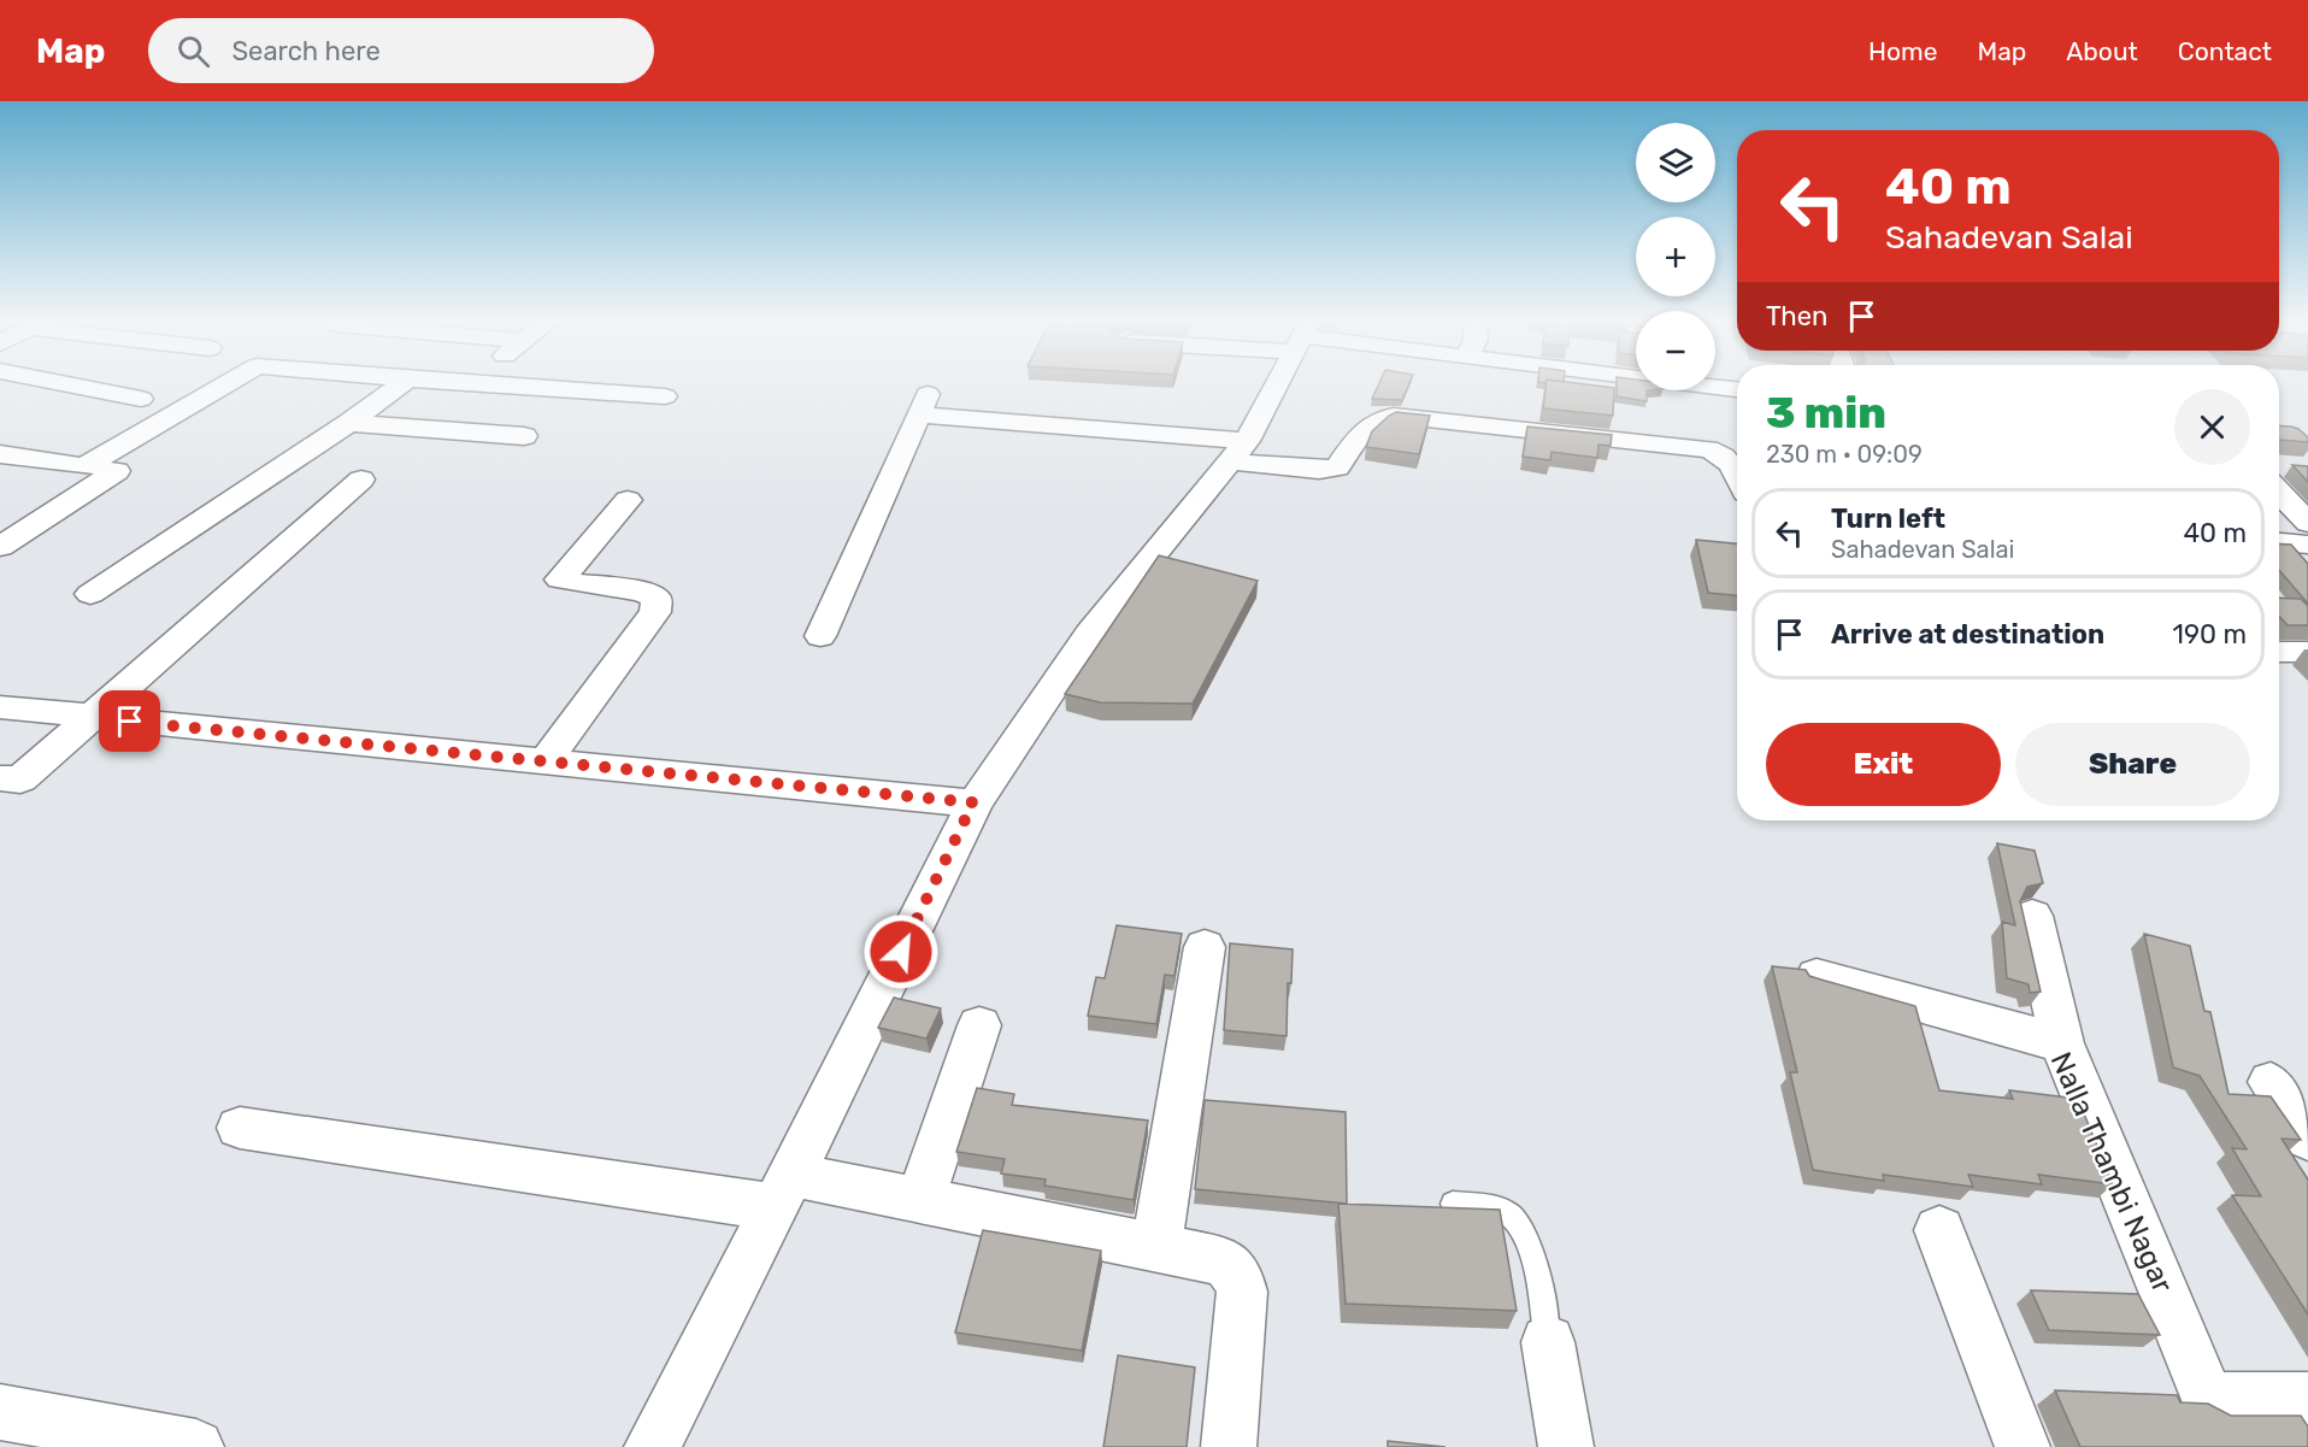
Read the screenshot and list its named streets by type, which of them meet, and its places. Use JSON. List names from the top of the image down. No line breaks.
{"streets":{"street":["Nalla Thambi Nagar"]},"page":{"header":"Map","search":"Search here","nav":["Home","Map","About","Contact"],"map_buttons":["+","−"],"turn":["40 m","Sahadevan Salai"],"then":"Then","heading":["3 min","230 m · 09:09"],"list":[{"name":"Turn left","note":"Sahadevan Salai","value":"40 m"},{"name":"Arrive at destination","value":"190 m"}],"buttons":["Exit","Share"]}}
